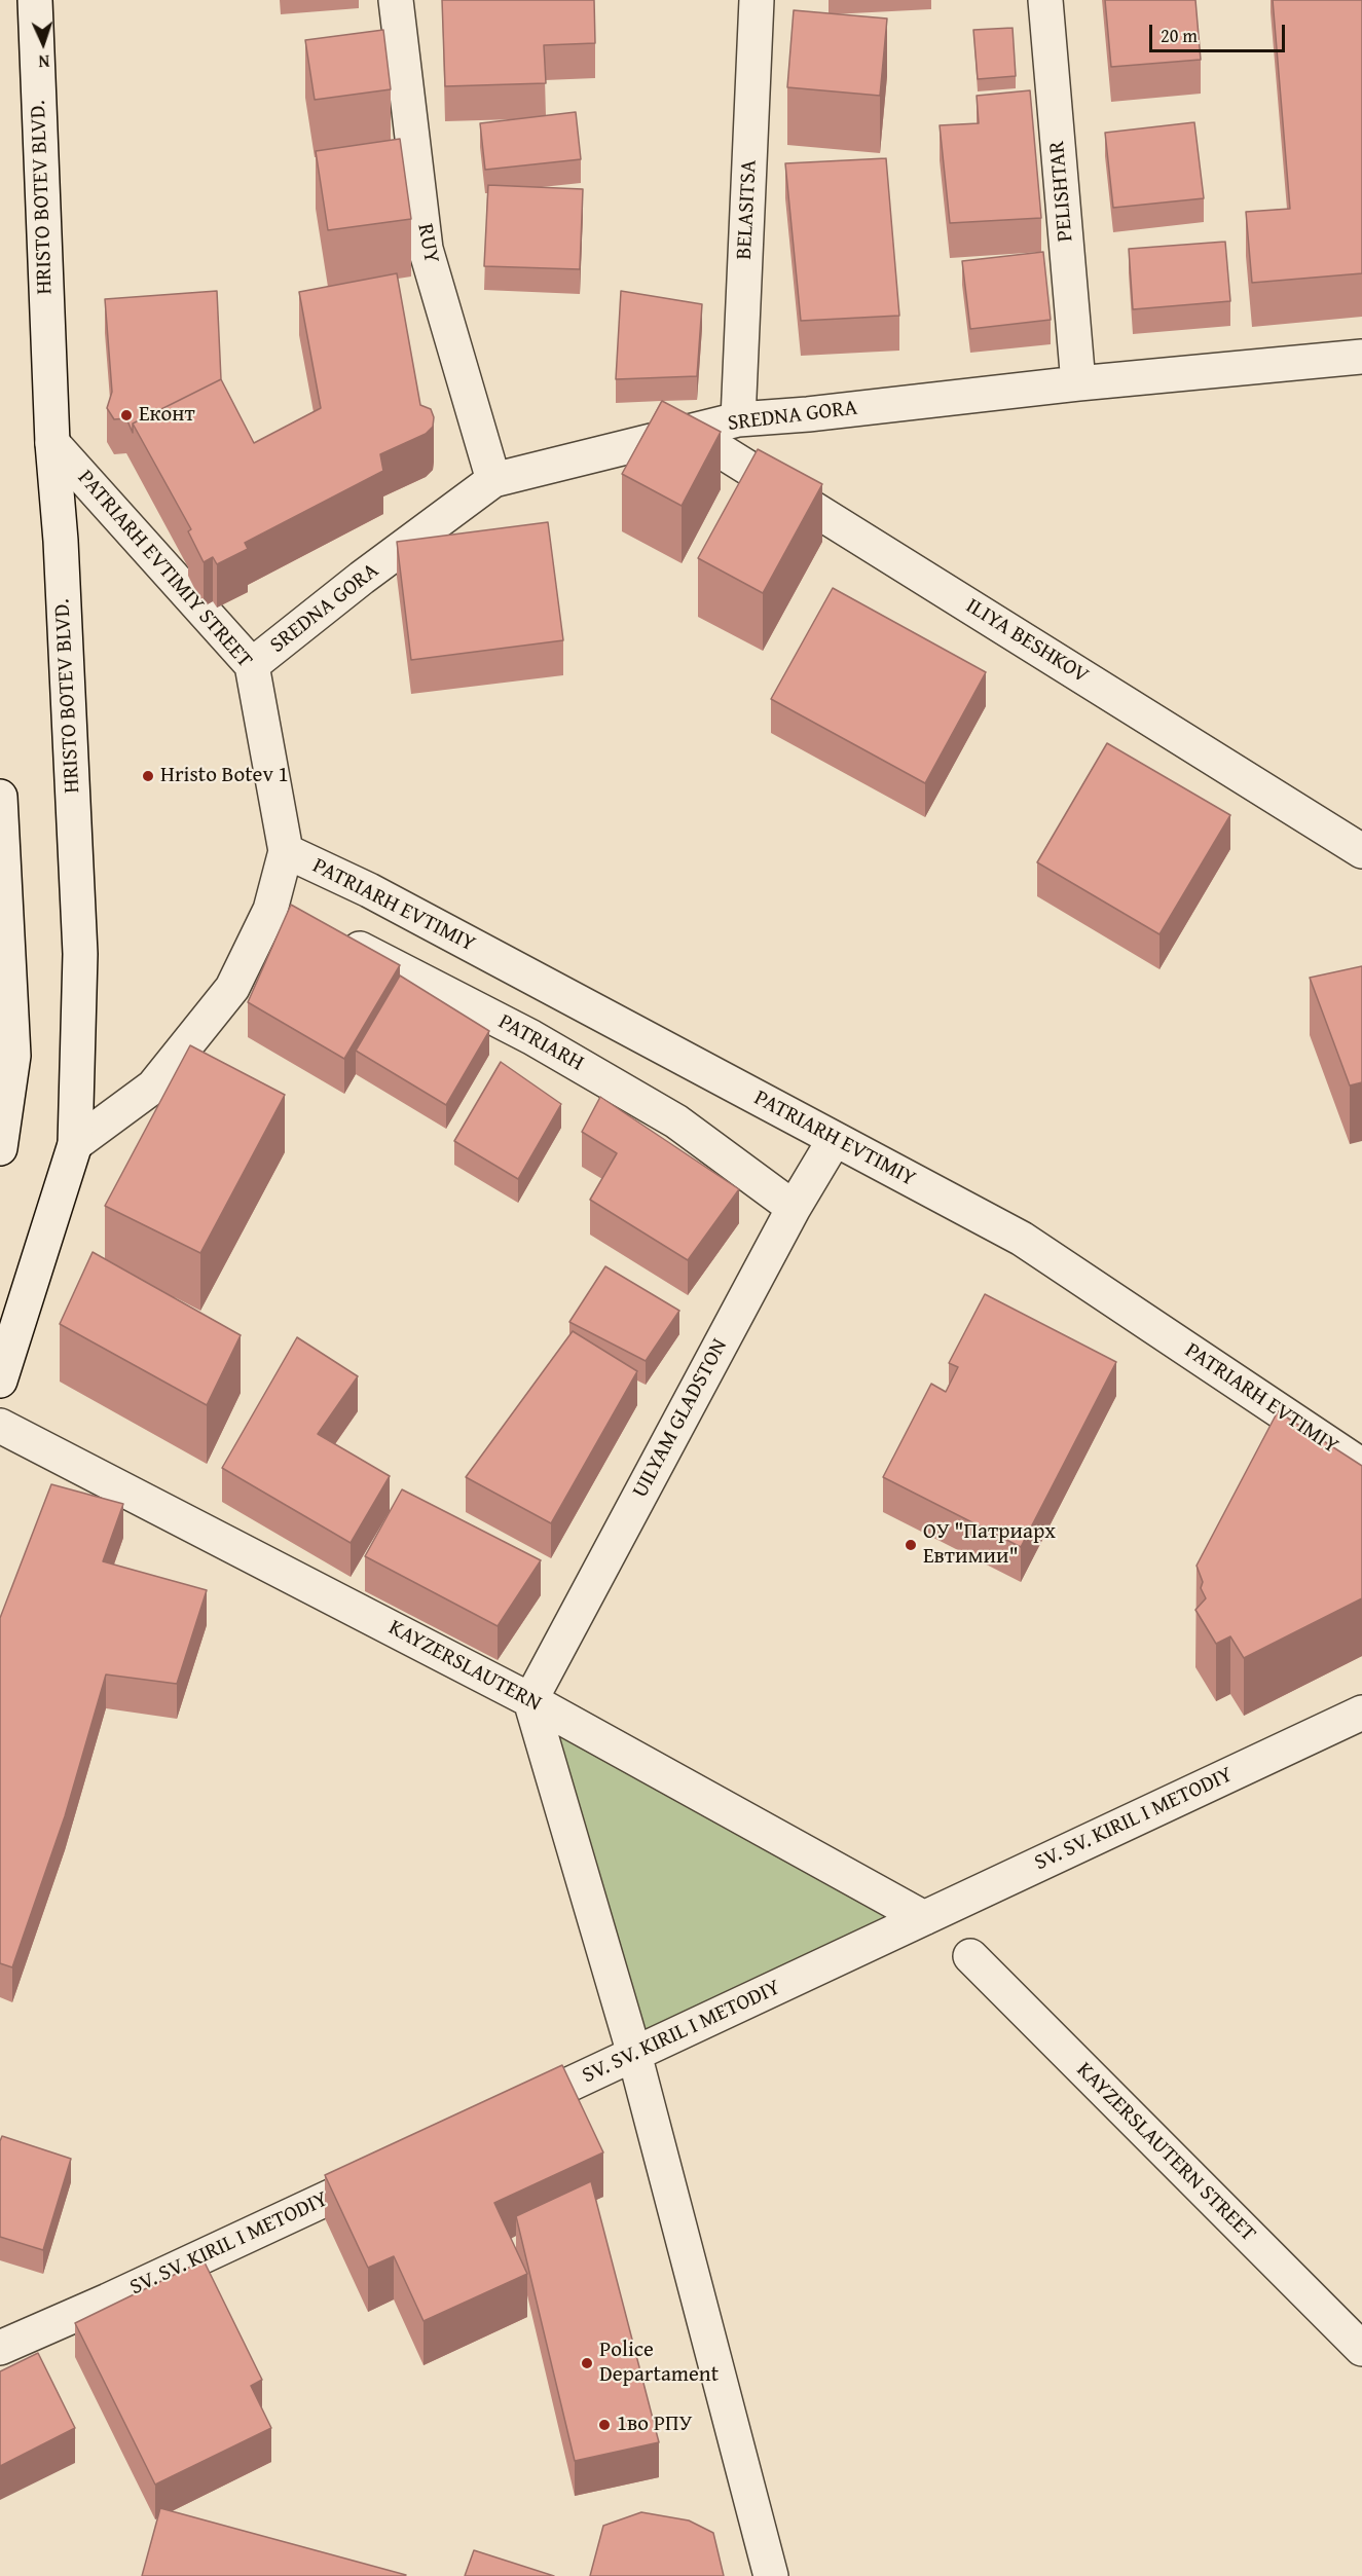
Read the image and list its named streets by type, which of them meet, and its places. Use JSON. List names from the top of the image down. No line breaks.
{"streets":{"street":["PELISHTAR","HRISTO BOTEV BLVD.","BELASITSA","RUY","SREDNA GORA","PATRIARH EVTIMIY STREET","ILIYA BESHKOV","PATRIARH EVTIMIY","PATRIARH","UILYAM GLADSTON","KAYZERSLAUTERN","SV. SV. KIRIL I METODIY","KAYZERSLAUTERN STREET"]},"crossings":[["PELISHTAR","SREDNA GORA"],["HRISTO BOTEV BLVD.","PATRIARH EVTIMIY STREET"],["BELASITSA","SREDNA GORA"],["RUY","SREDNA GORA"],["SREDNA GORA","PATRIARH EVTIMIY STREET"],["SREDNA GORA","ILIYA BESHKOV"],["PATRIARH EVTIMIY STREET","PATRIARH EVTIMIY"],["PATRIARH EVTIMIY","UILYAM GLADSTON"],["PATRIARH","UILYAM GLADSTON"],["UILYAM GLADSTON","KAYZERSLAUTERN"],["KAYZERSLAUTERN","SV. SV. KIRIL I METODIY"]],"places":["Еконт","Hristo Botev 1","ОУ \"Патриарх Евтимии\"","Police Departament","1во РПУ"],"scale_bar":"20 m","north":"bottom"}
